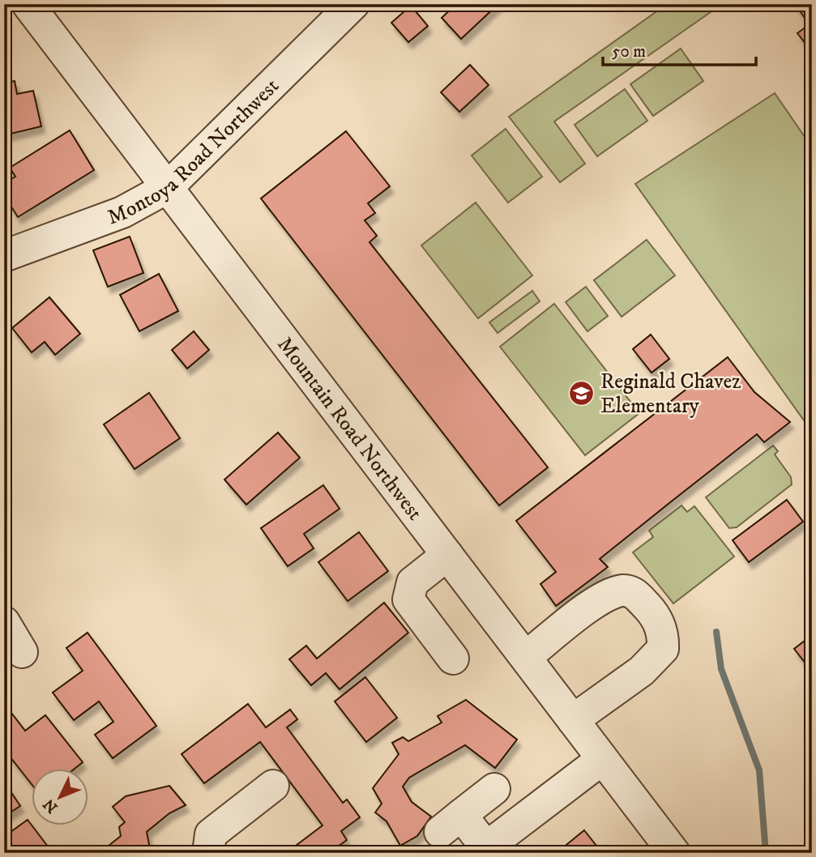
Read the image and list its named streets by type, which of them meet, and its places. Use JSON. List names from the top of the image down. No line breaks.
{"streets":{"street":["Montoya Road Northwest","Mountain Road Northwest"]},"crossings":[["Montoya Road Northwest","Mountain Road Northwest"]],"places":{"school or university":["Reginald Chavez Elementary"]},"scale_bar":"50 m","north":"bottom left"}
